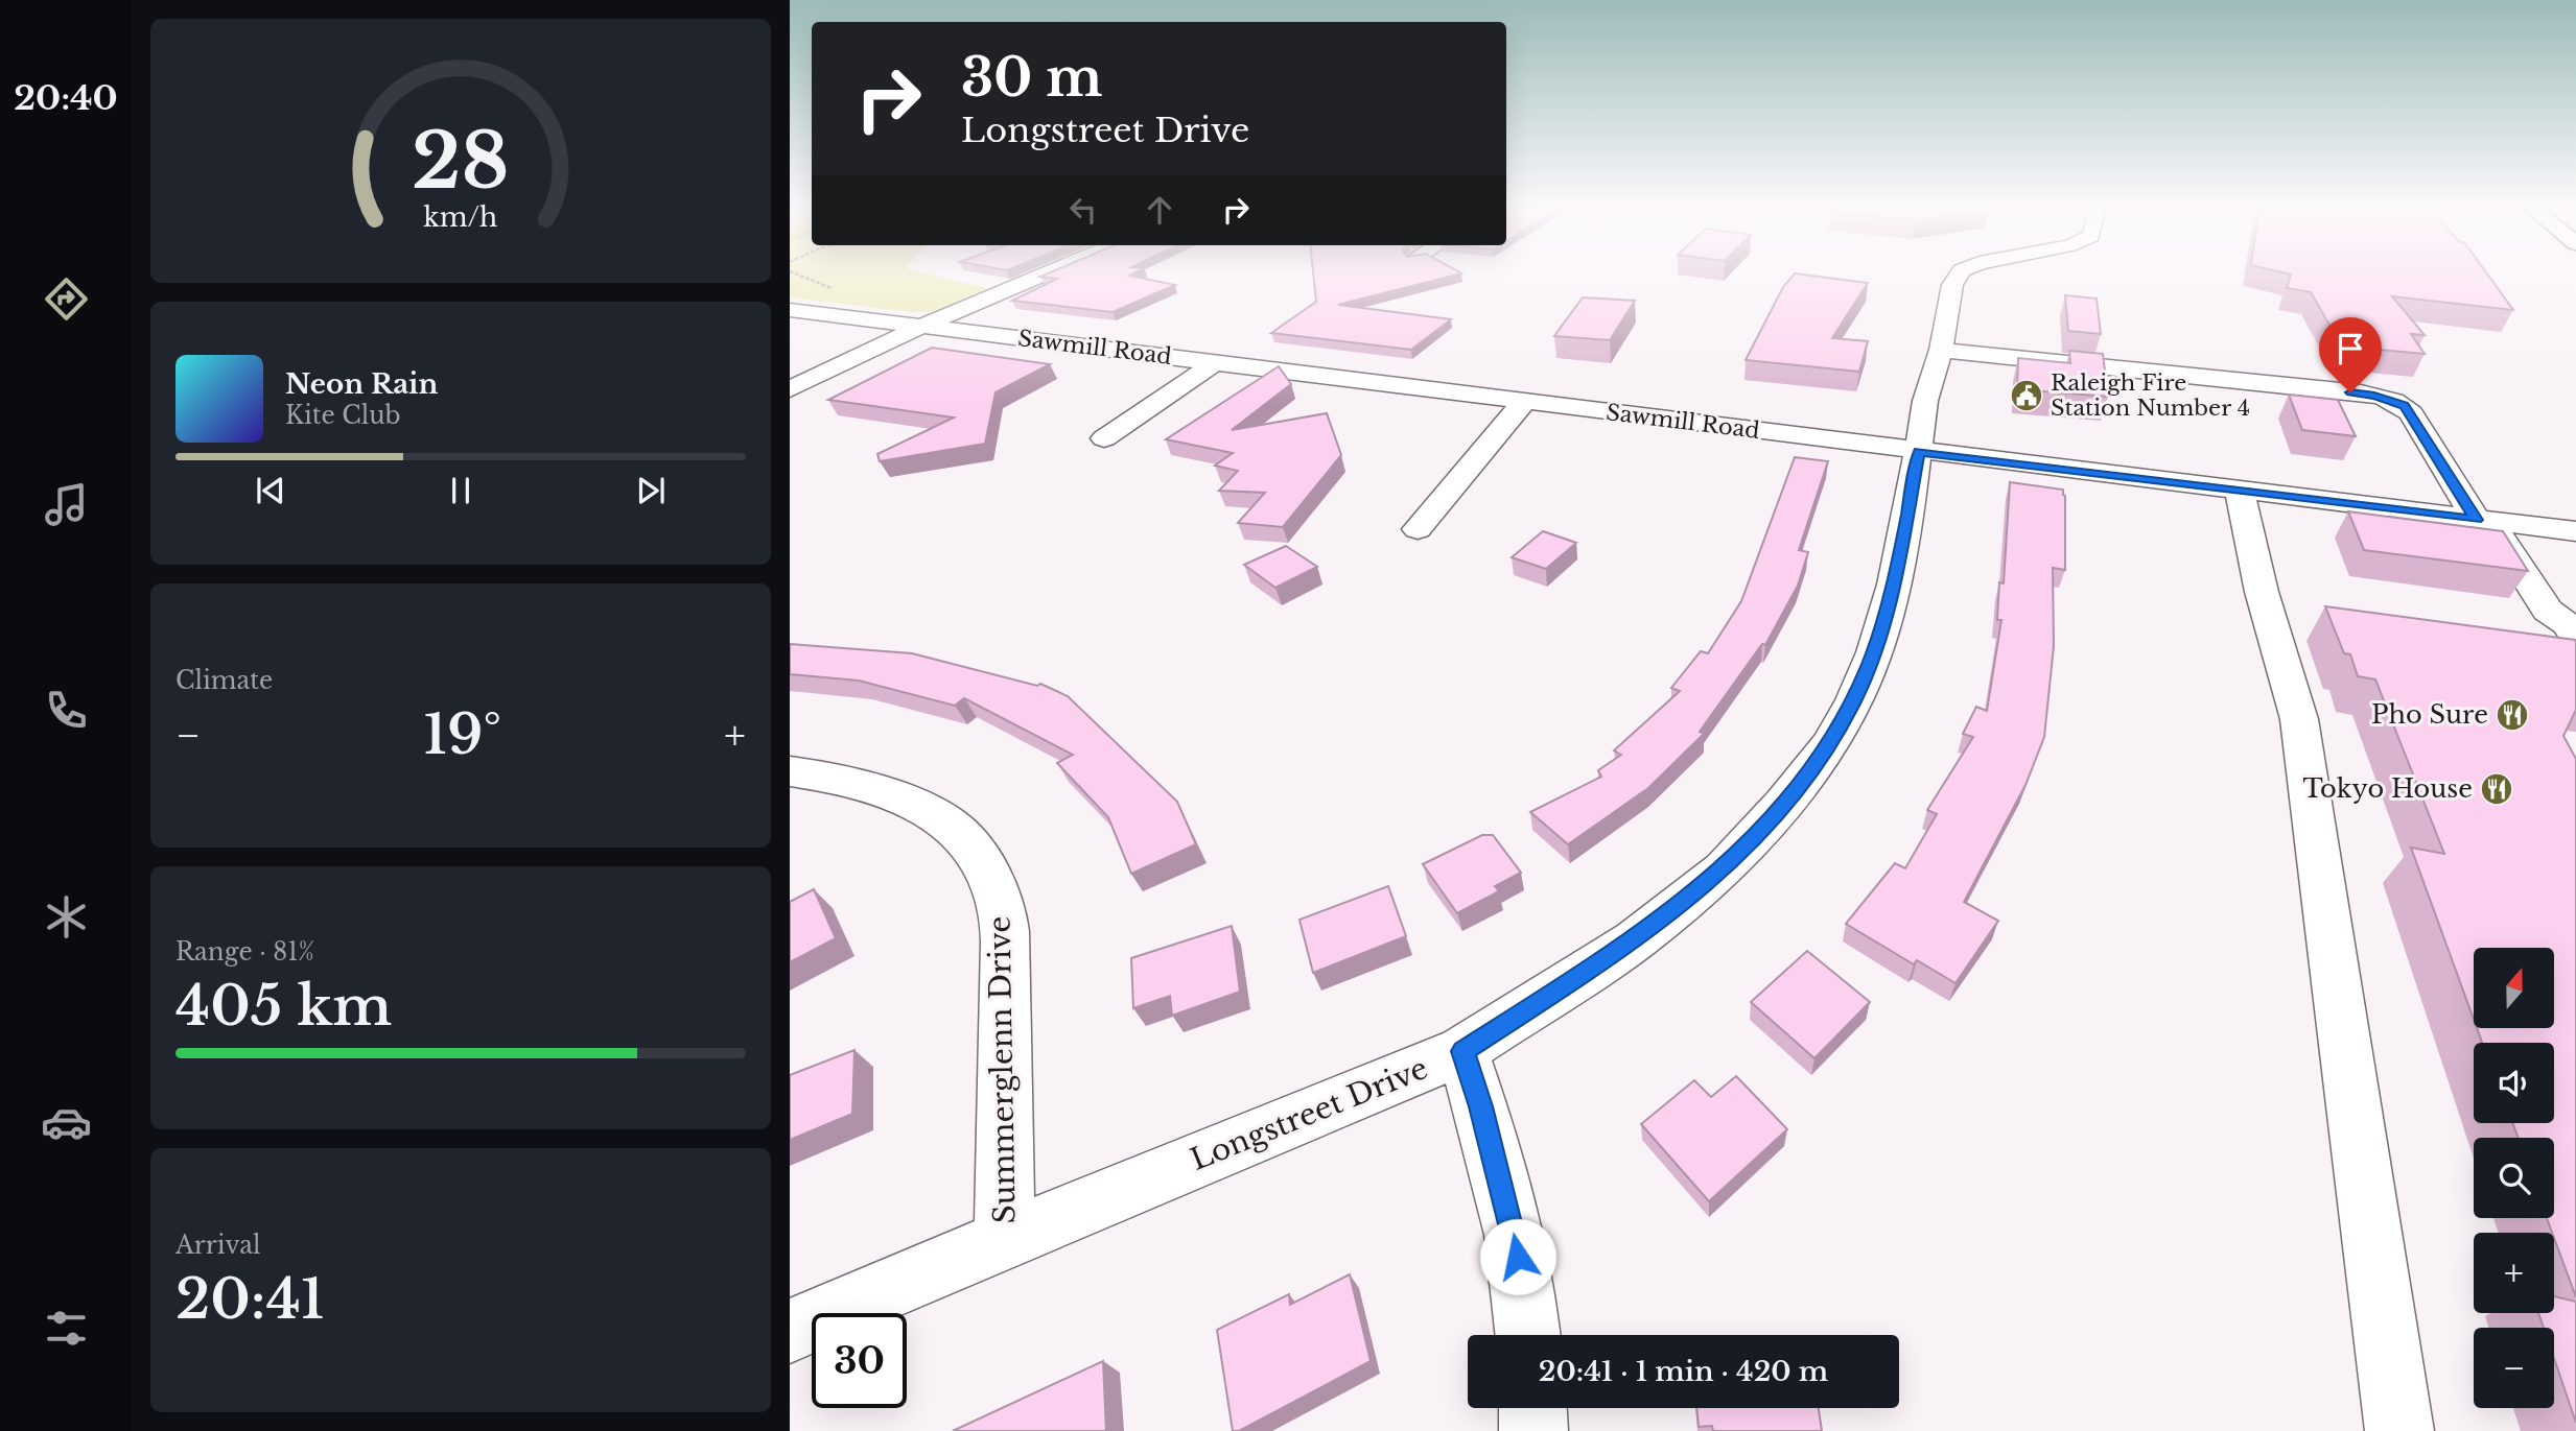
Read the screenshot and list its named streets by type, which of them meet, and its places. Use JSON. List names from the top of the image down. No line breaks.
{"streets":{"street":["Sawmill Road","Summerglenn Drive","Longstreet Drive"]},"crossings":[["Sawmill Road","Longstreet Drive"],["Summerglenn Drive","Longstreet Drive"]],"places":{"public building":["Raleigh Fire Station Number 4"],"restaurant":["Pho Sure","Tokyo House"]},"north":"top","page":{"tabs":"20:40","turn":["30 m","Longstreet Drive"],"song":["Neon Rain","Kite Club"],"tile":["Climate",["Range · 81%","405 km"],["Arrival","20:41"]],"heat":["−","19°","+"],"map_buttons":["+","−"],"limit":"30","trip":"20:41 · 1 min · 420 m","gauge":["28","km/h"]}}
